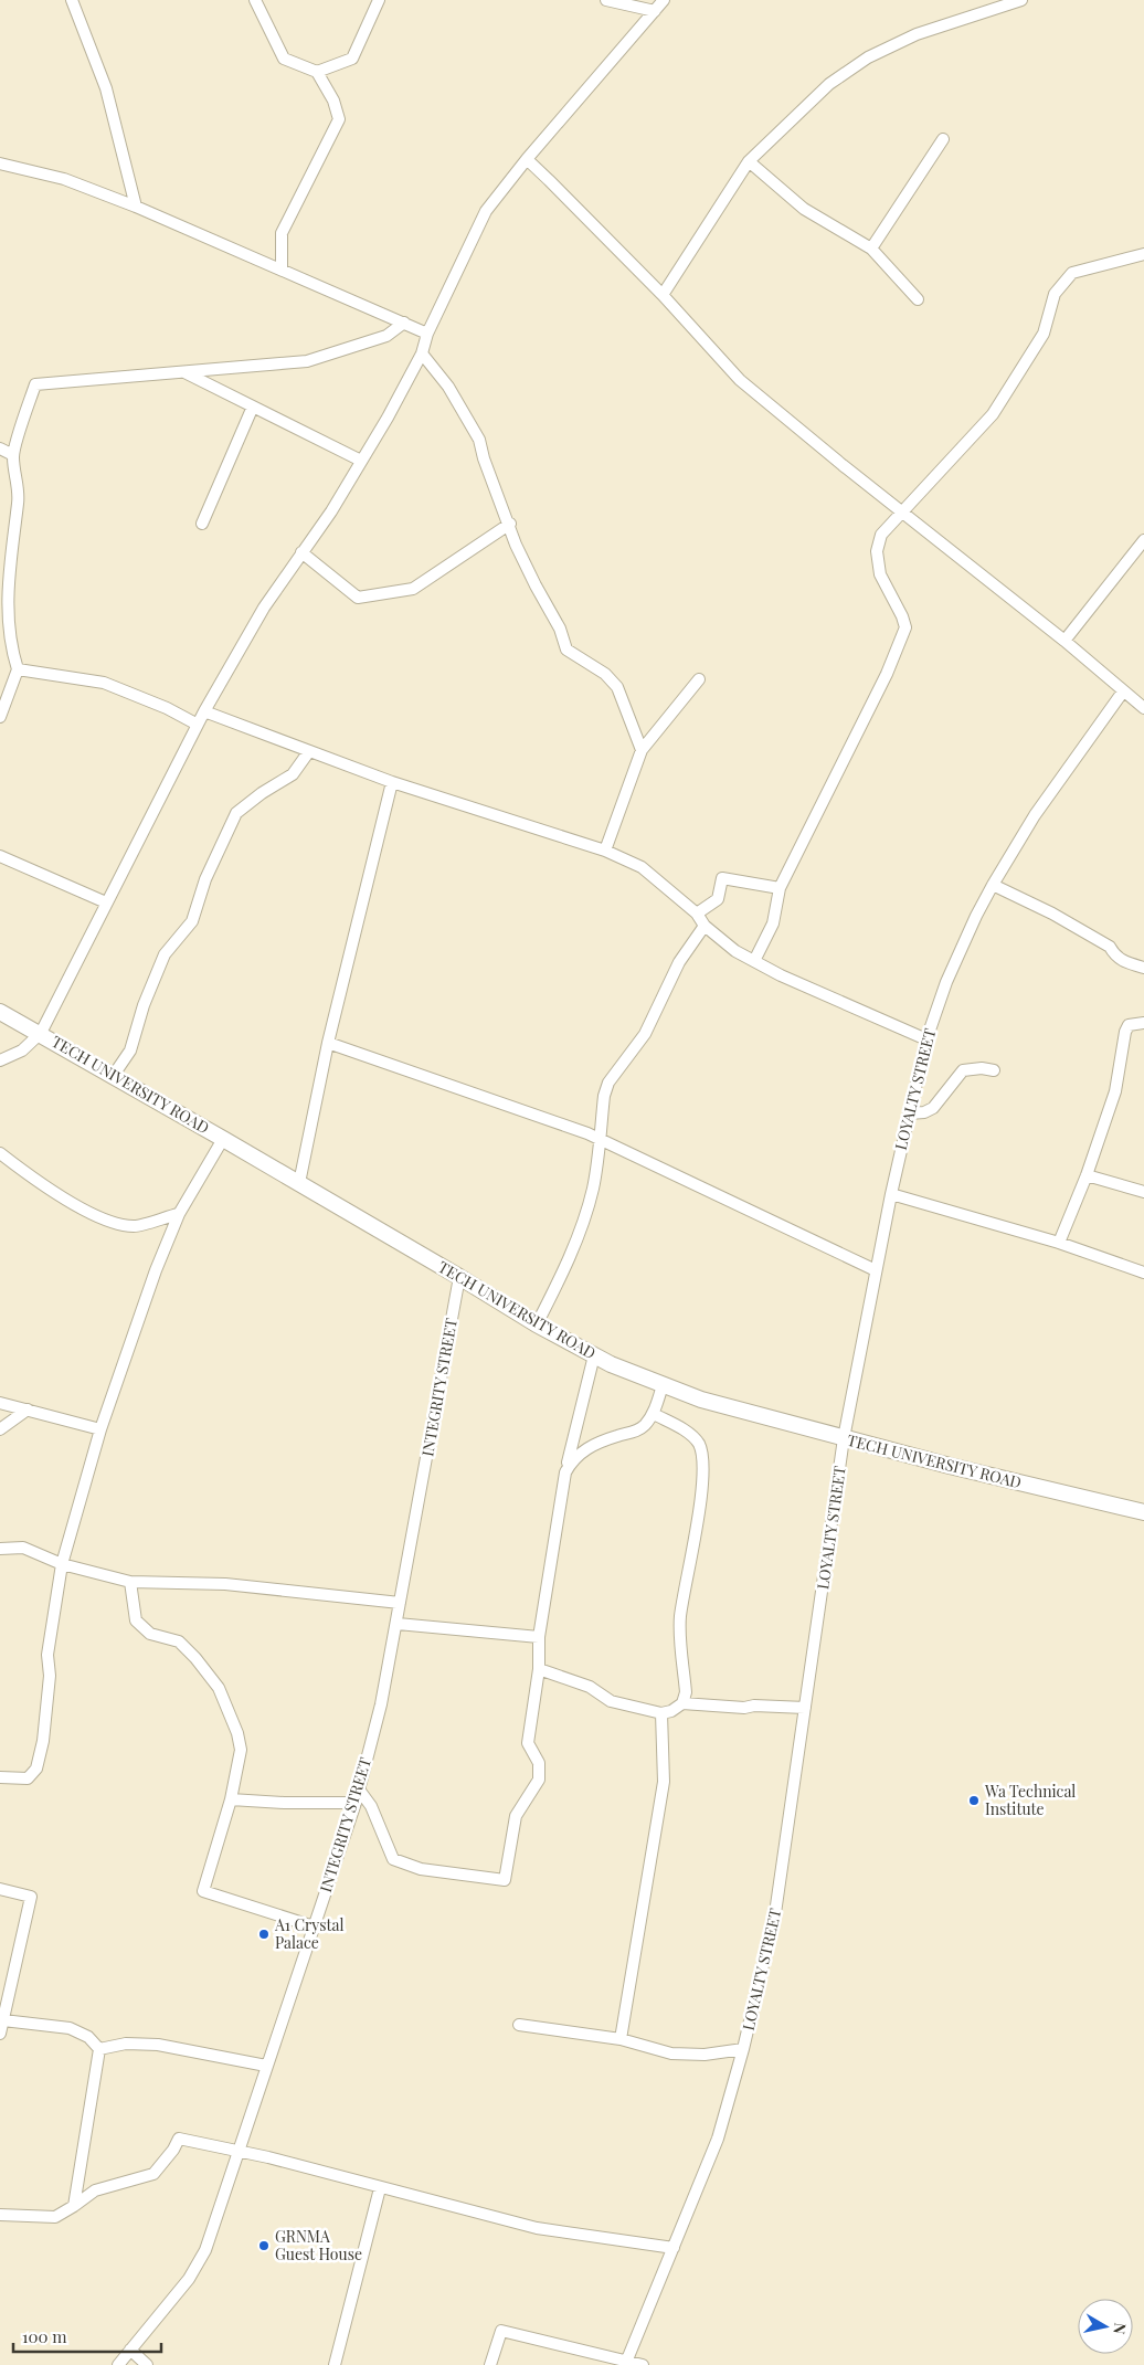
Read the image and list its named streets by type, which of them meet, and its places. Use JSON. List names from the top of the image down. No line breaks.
{"streets":{"street":["TECH UNIVERSITY ROAD","LOYALTY STREET","INTEGRITY STREET"]},"crossings":[["TECH UNIVERSITY ROAD","LOYALTY STREET"],["TECH UNIVERSITY ROAD","INTEGRITY STREET"]],"places":["Wa Technical Institute","A1 Crystal Palace","GRNMA Guest House"],"scale_bar":"100 m","north":"right"}
